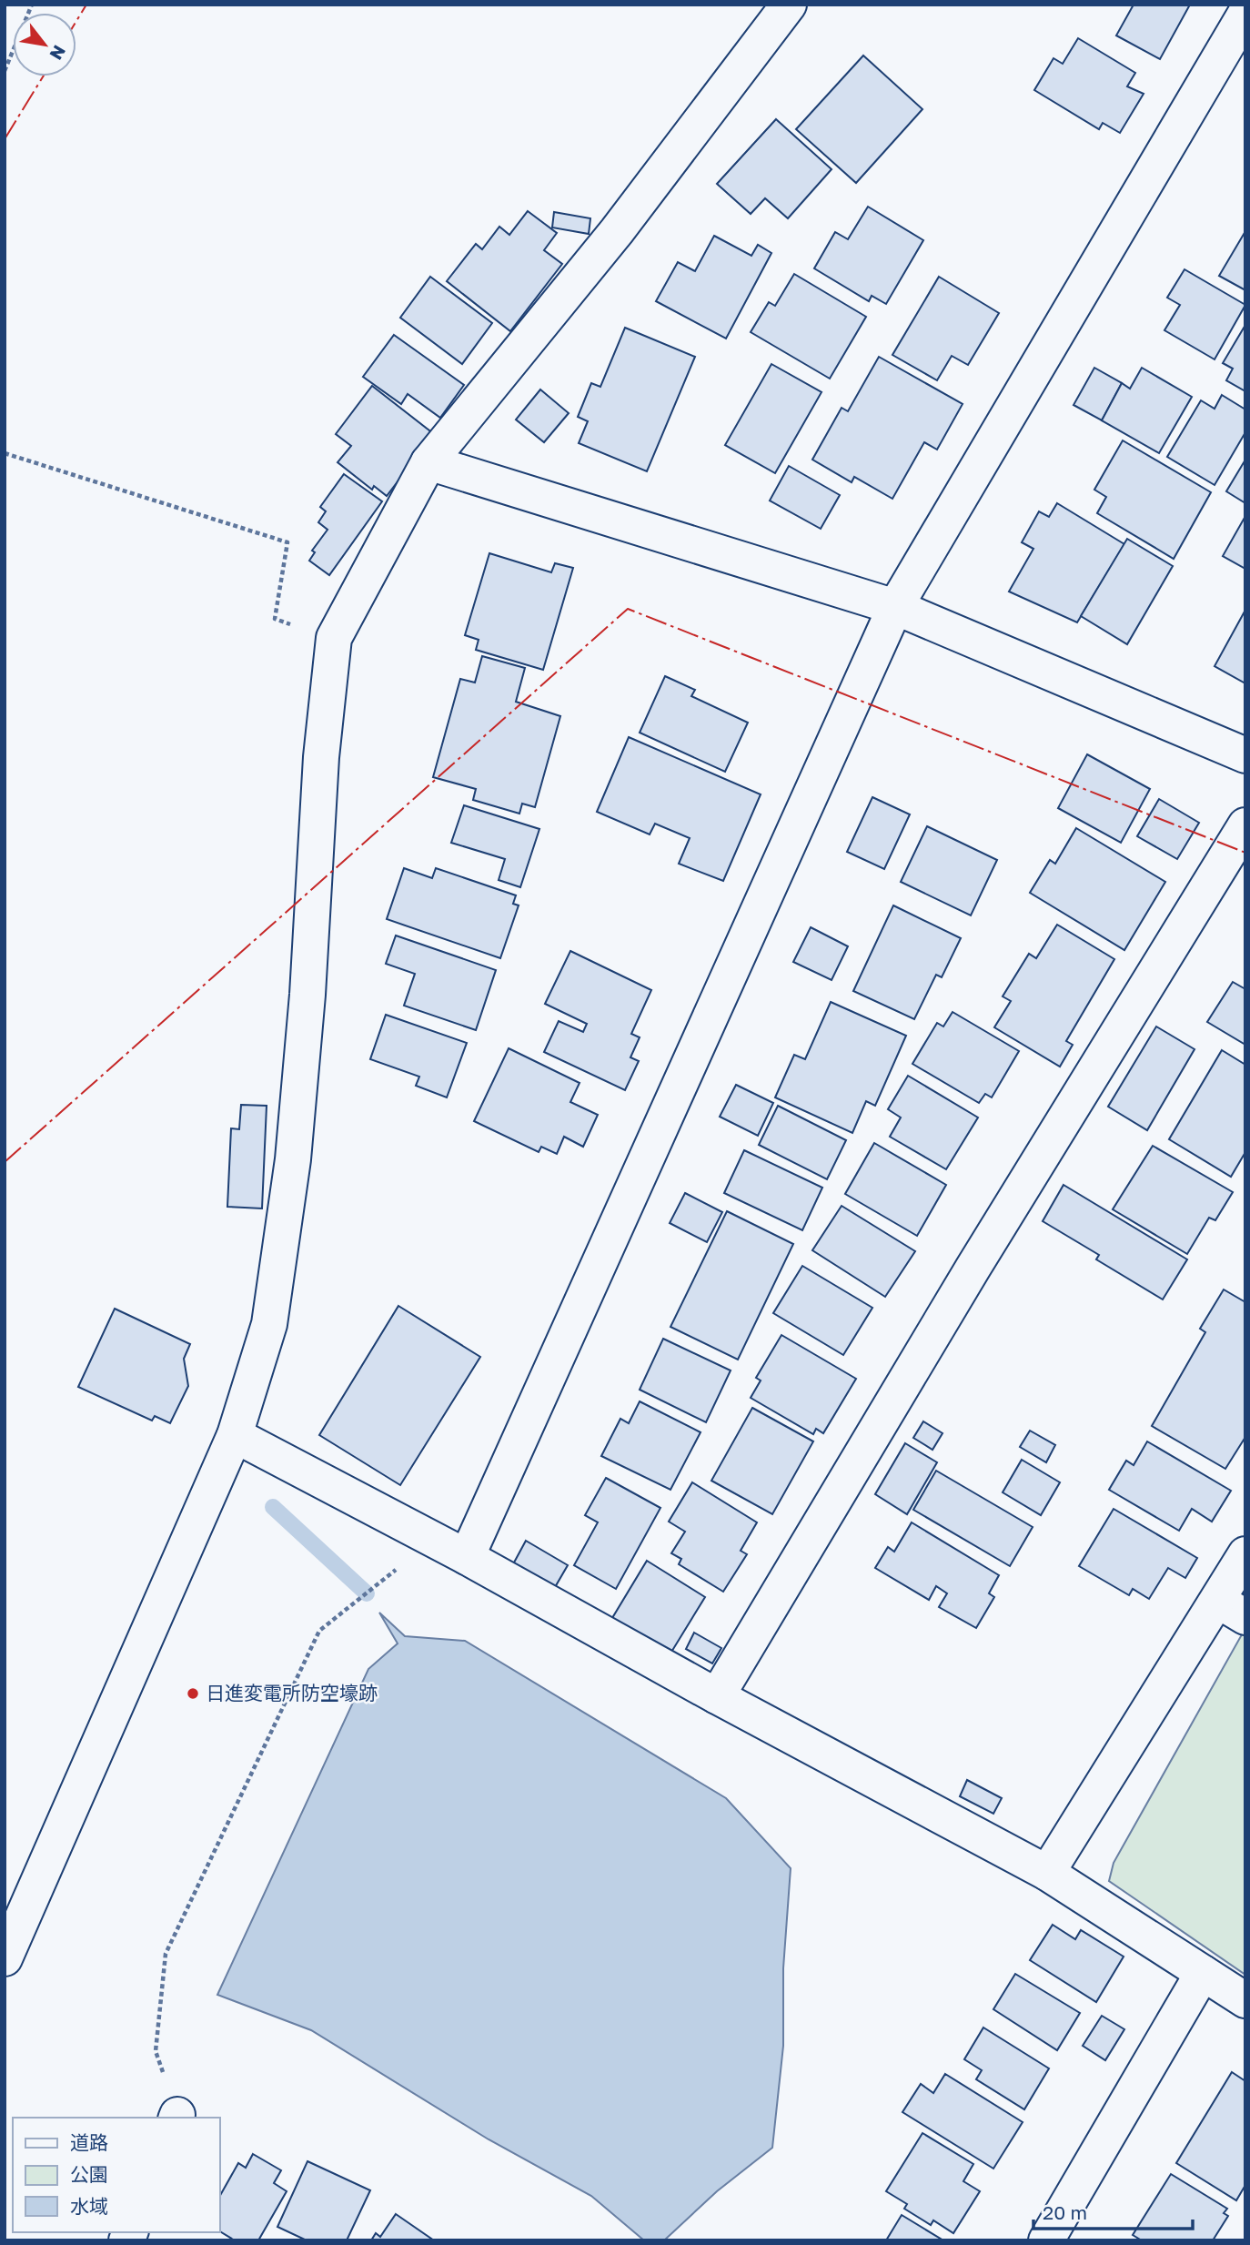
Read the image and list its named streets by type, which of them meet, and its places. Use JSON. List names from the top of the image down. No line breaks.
{"places":["日進変電所防空壕跡"],"legend":["道路","公園","水域"],"scale_bar":"20 m","north":"bottom right"}
